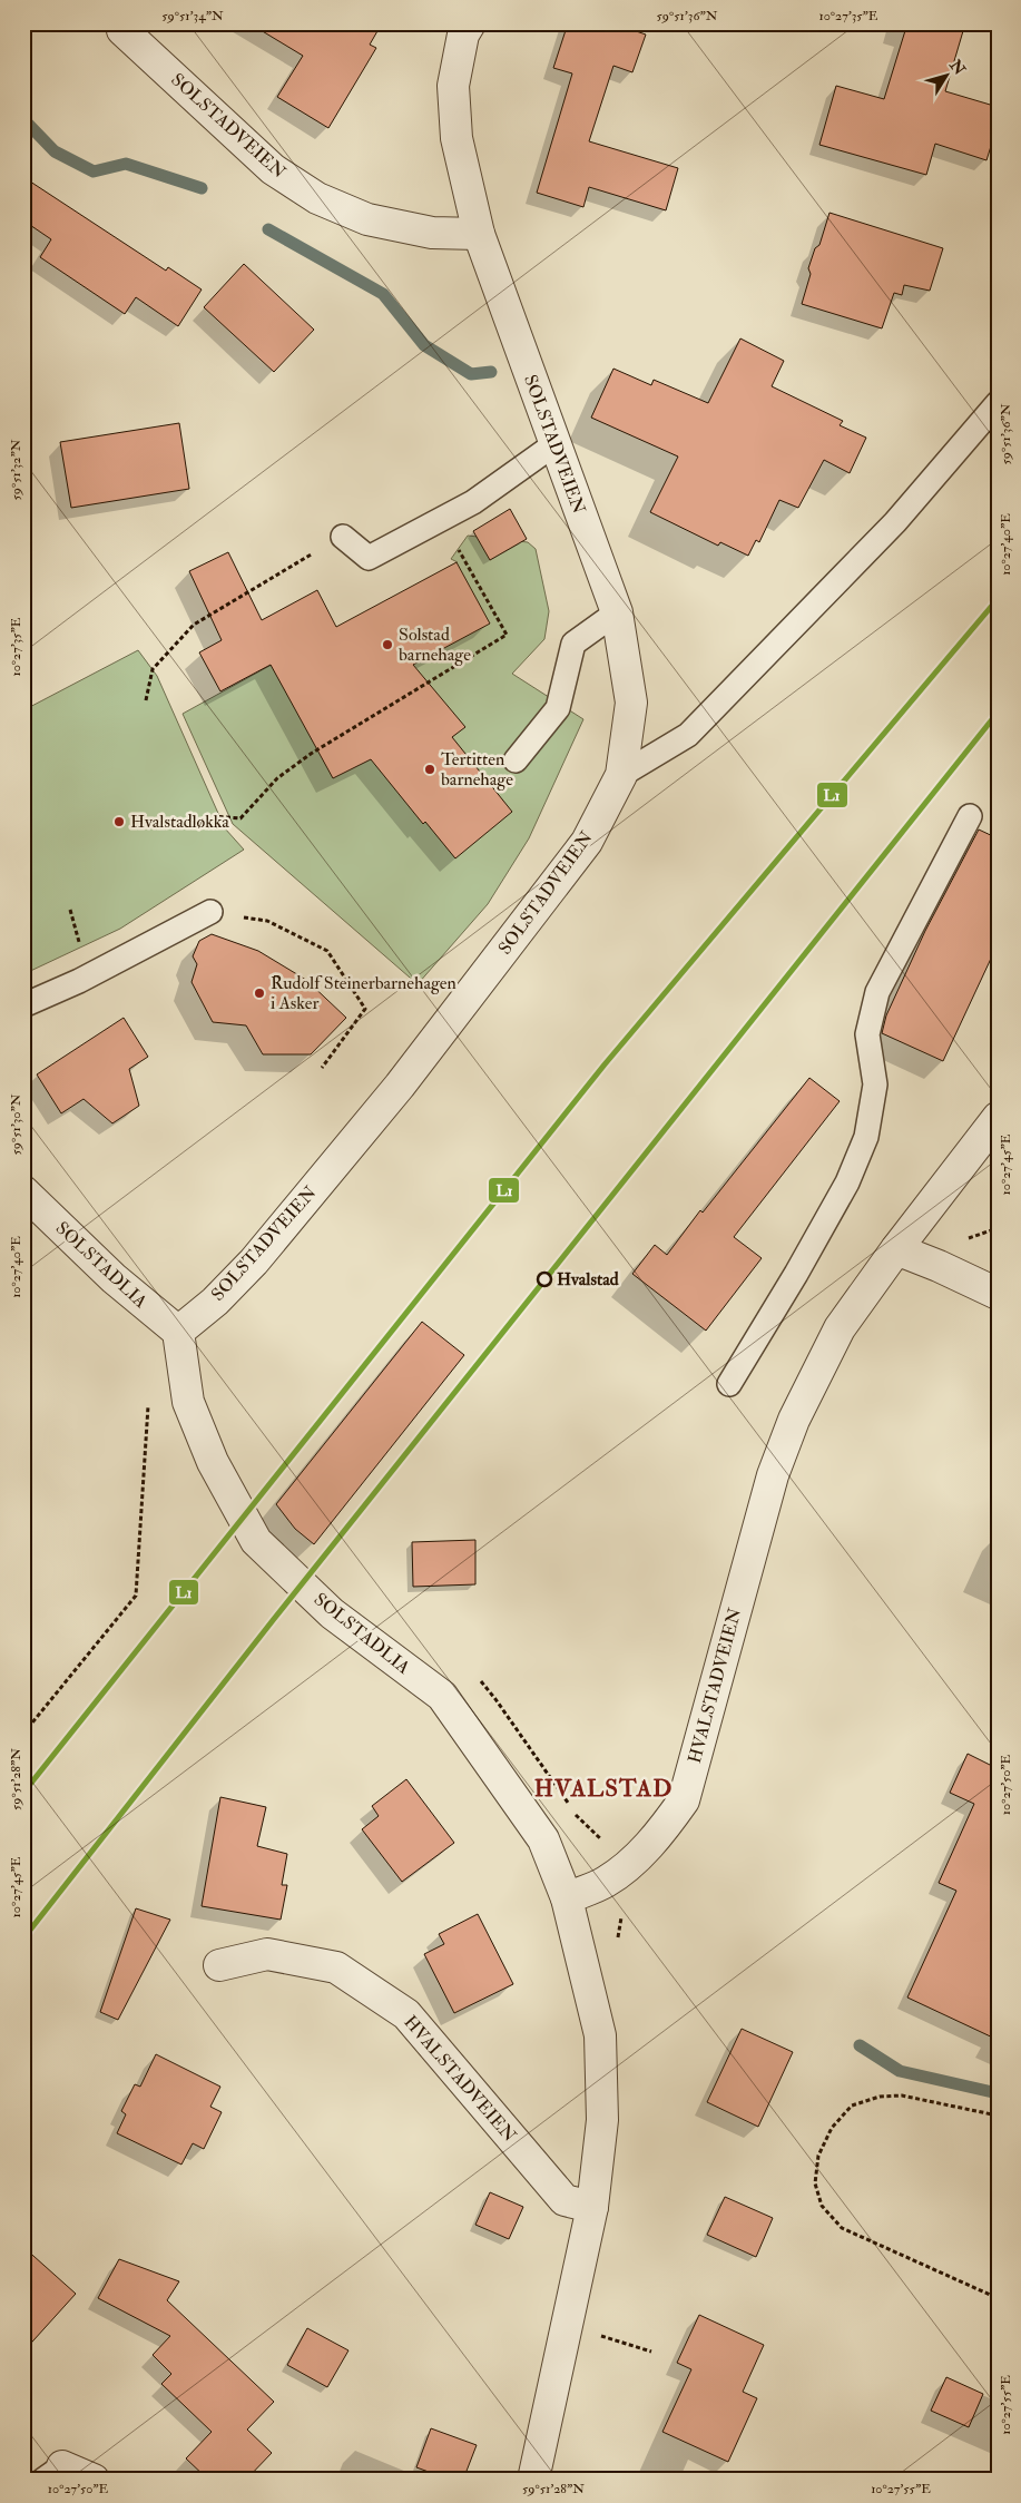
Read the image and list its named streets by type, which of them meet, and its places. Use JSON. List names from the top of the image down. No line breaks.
{"streets":{"street":["SOLSTADVEIEN","SOLSTADLIA","HVALSTADVEIEN"]},"crossings":[["SOLSTADVEIEN","SOLSTADLIA"],["SOLSTADLIA","HVALSTADVEIEN"]],"districts":["HVALSTAD"],"places":["Solstad barnehage","Tertitten barnehage","Hvalstadløkka","Rudolf Steinerbarnehagen i Asker","Hvalstad"],"lines":["transit line L1"],"north":"top right","coordinates":["59°51'34\"N","59°51'36\"N","10°27'35\"E","59°51'32\"N","10°27'40\"E","59°51'30\"N","10°27'45\"E","59°51'28\"N","10°27'50\"E","10°27'55\"E"]}
